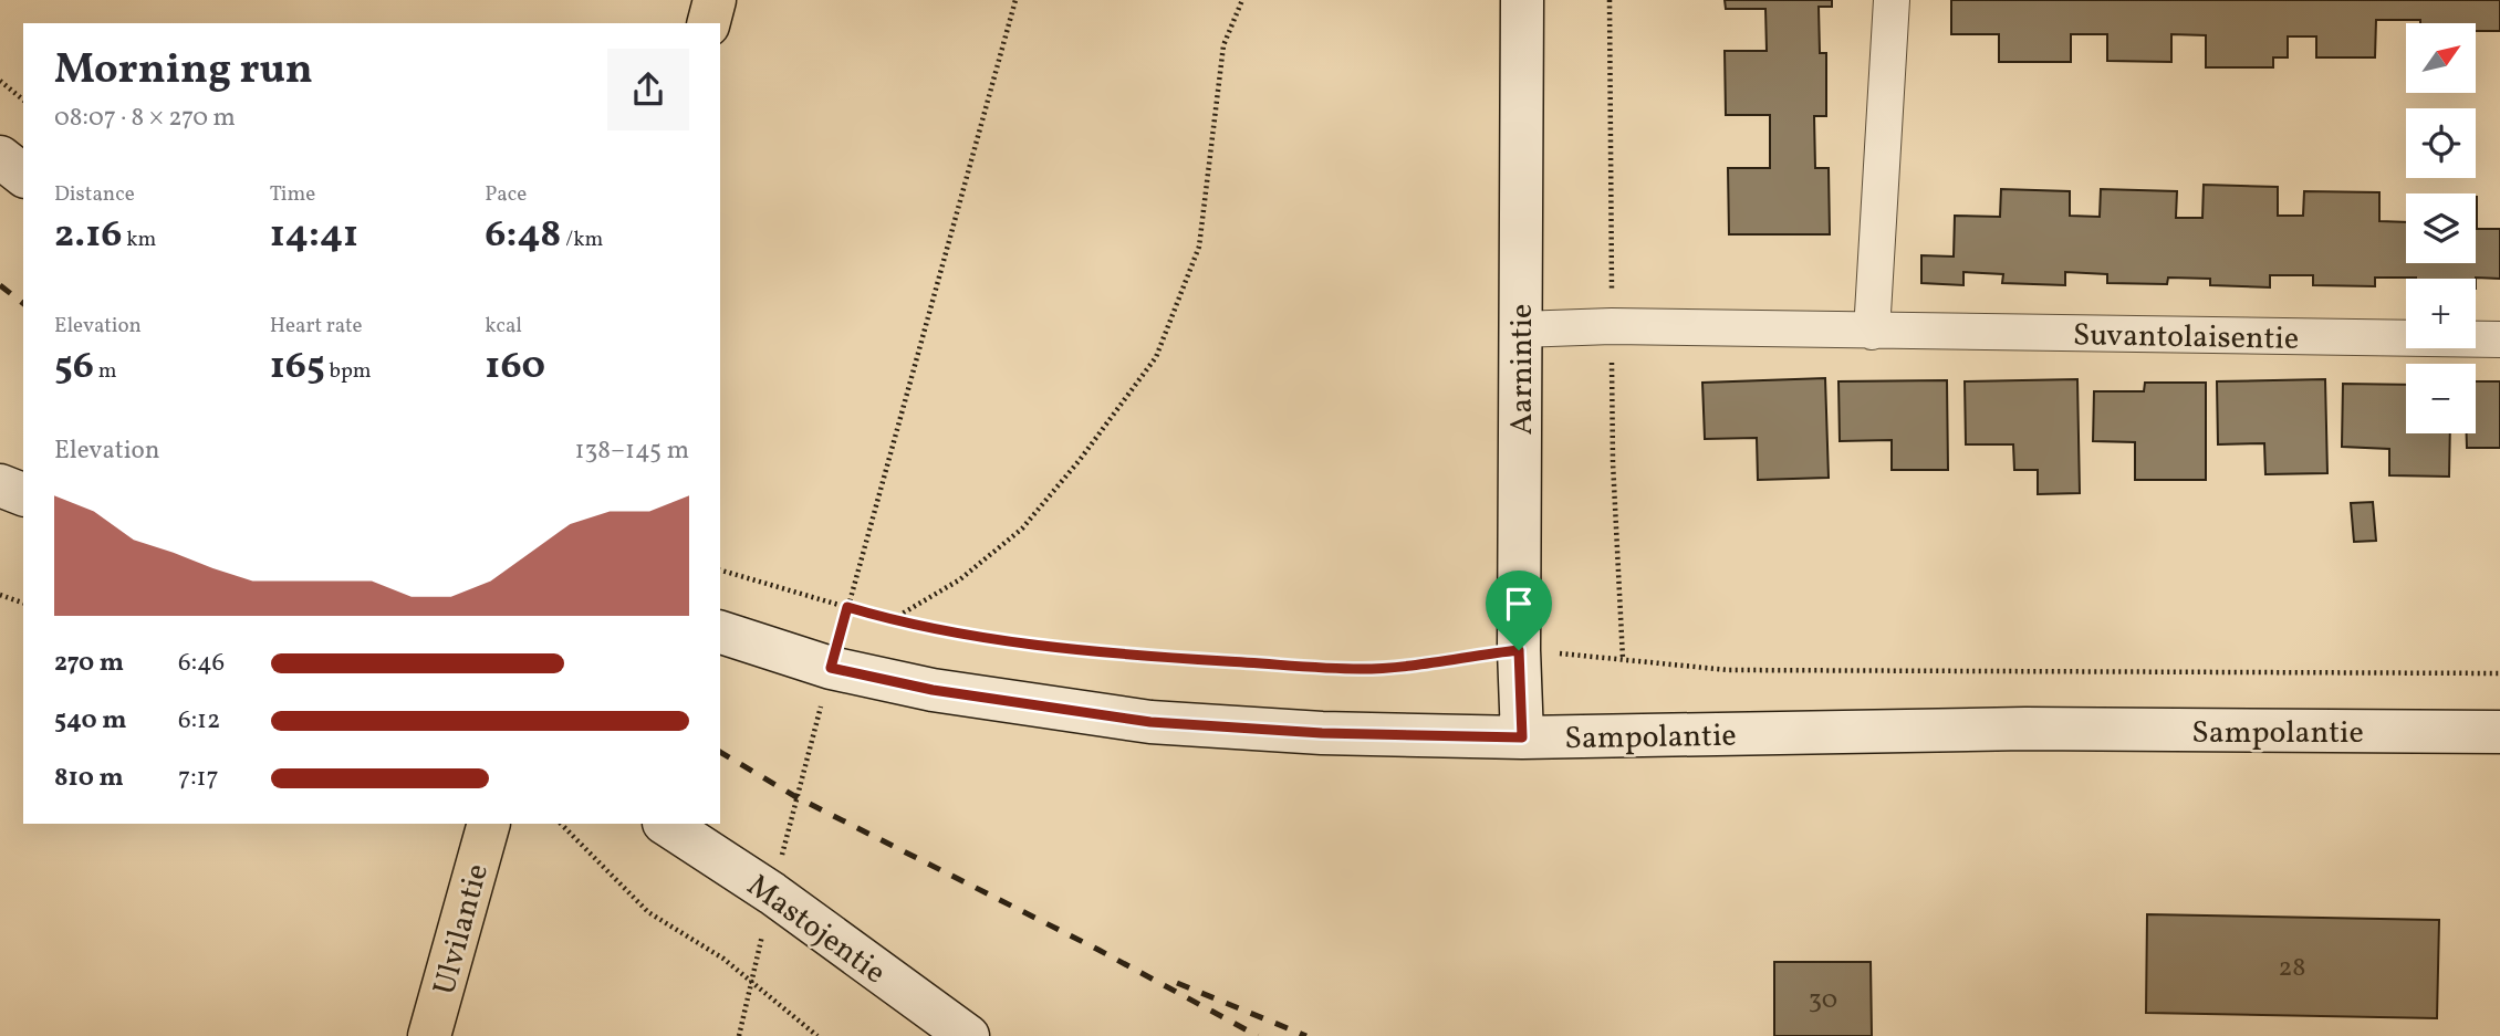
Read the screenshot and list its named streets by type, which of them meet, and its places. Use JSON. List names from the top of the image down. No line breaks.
{"streets":{"main road":["Ulvilantie"],"street":["Suvantolaisentie","Aarnintie","Sampolantie","Mastojentie"]},"crossings":[["Suvantolaisentie","Aarnintie"],["Aarnintie","Sampolantie"]],"house_numbers":["28","30"],"north":"top right","page":{"map_buttons":["+","−"],"heading":["Morning run","08:07 · 8 × 270 m"],"stats":[["Distance","2.16 km"],["Time","14:41"],["Pace","6:48 /km"],["Elevation","56 m"],["Heart rate","165 bpm"],["kcal","160"]],"chart":["Elevation","138–145 m"],"list":[{"name":"270 m","note":"6:46"},{"name":"540 m","note":"6:12"},{"name":"810 m","note":"7:17"}]}}
